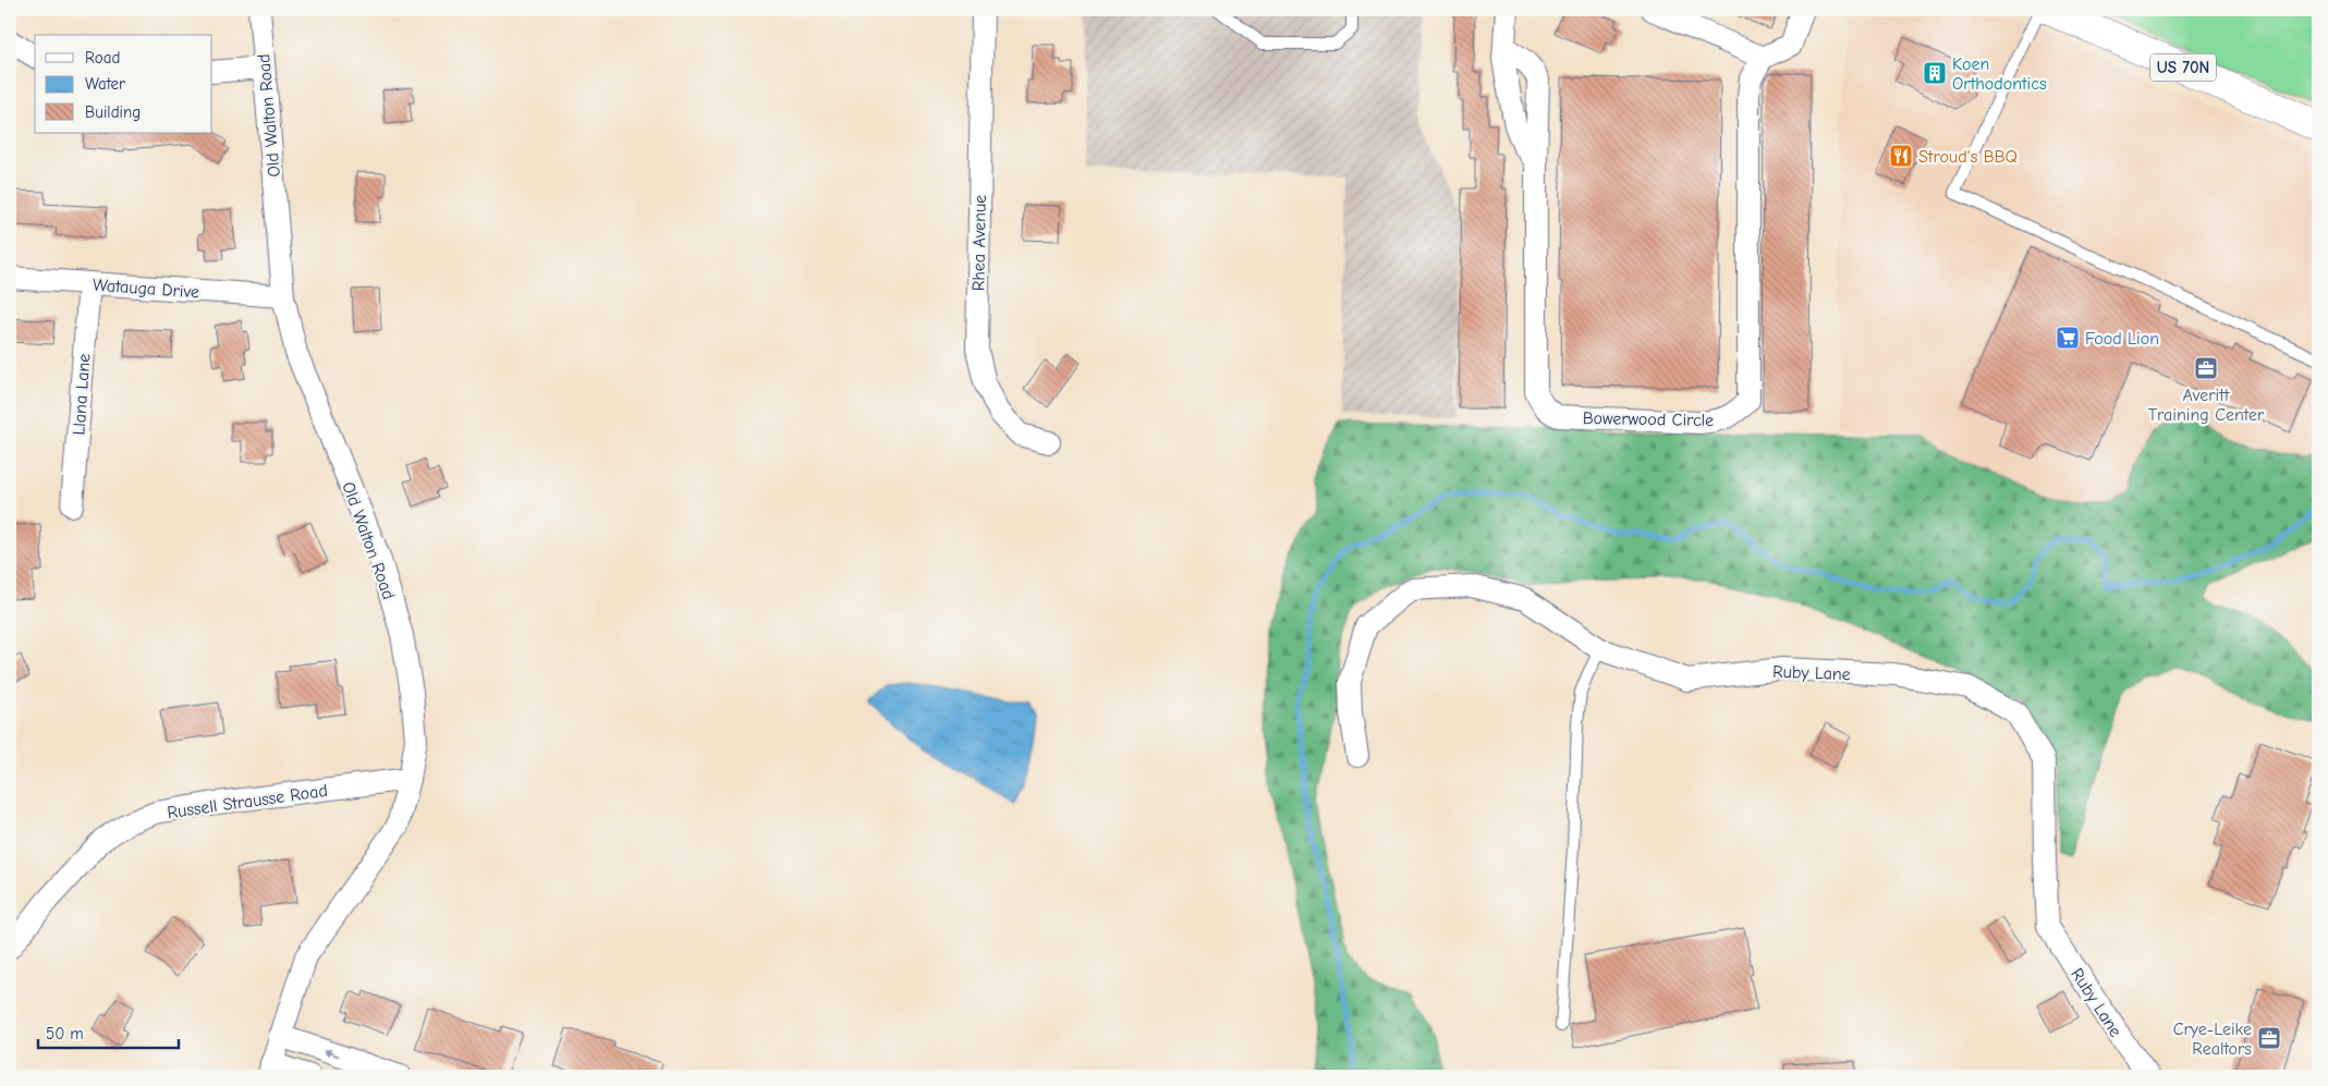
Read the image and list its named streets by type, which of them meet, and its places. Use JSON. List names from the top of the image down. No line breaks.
{"streets":{"main road":["US 70N"],"street":["Old Walton Road","Rhea Avenue","Watauga Drive","Llana Lane","Bowerwood Circle","Ruby Lane","Russell Strausse Road"]},"crossings":[["Old Walton Road","Watauga Drive"],["Old Walton Road","Russell Strausse Road"],["Watauga Drive","Llana Lane"]],"places":{"building":["Koen Orthodontics"],"restaurant":["Stroud's BBQ"],"supermarket":["Food Lion"],"office":["Averitt Training Center","Crye-Leike Realtors"]},"legend":["Road","Water","Building"],"scale_bar":"50 m"}
